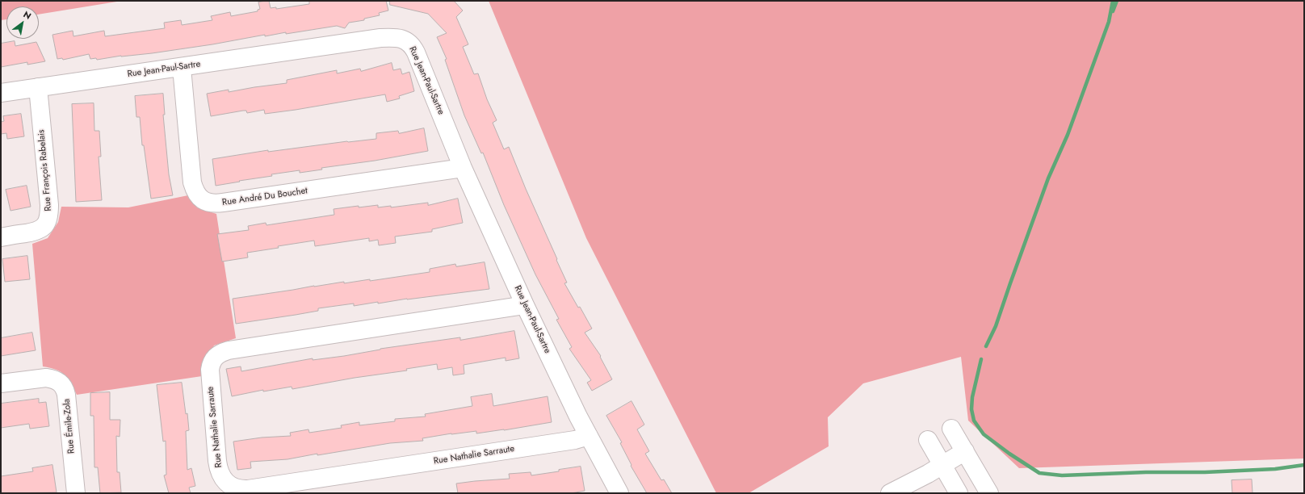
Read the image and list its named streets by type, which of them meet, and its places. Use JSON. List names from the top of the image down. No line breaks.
{"streets":{"street":["Rue Jean-Paul-Sartre","Rue François Rabelais","Rue André Du Bouchet","Rue Émile-Zola","Rue Nathalie Sarraute"]},"crossings":[["Rue Jean-Paul-Sartre","Rue François Rabelais"],["Rue Jean-Paul-Sartre","Rue André Du Bouchet"],["Rue Jean-Paul-Sartre","Rue Nathalie Sarraute"]],"north":"top right"}
